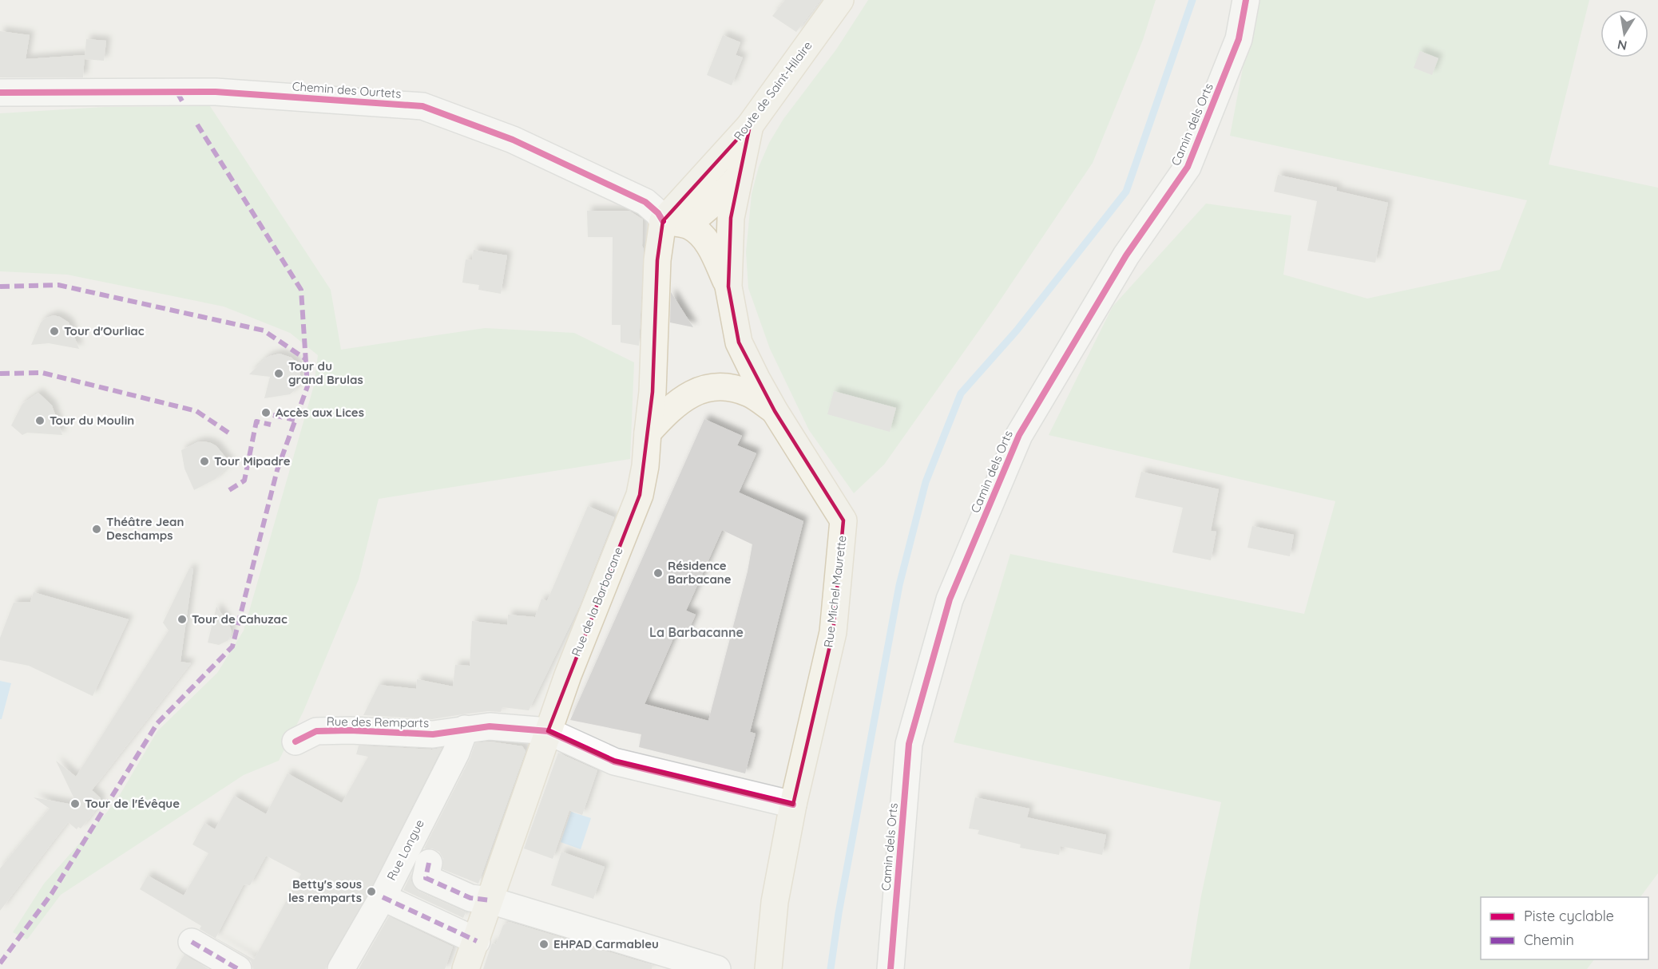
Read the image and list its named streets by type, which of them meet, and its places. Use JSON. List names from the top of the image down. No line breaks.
{"streets":{"main road":["Route de Saint-Hilaire","Rue Michel Maurette","Rue de la Barbacane"],"street":["Chemin des Ourtets","Camin dels Orts","Rue des Remparts","Rue Longue"]},"crossings":[["Chemin des Ourtets","Route de Saint-Hilaire"],["Chemin des Ourtets","Rue de la Barbacane"],["Route de Saint-Hilaire","Rue Michel Maurette"],["Route de Saint-Hilaire","Rue de la Barbacane"],["Rue Michel Maurette","Rue des Remparts"],["Rue de la Barbacane","Rue des Remparts"],["Rue des Remparts","Rue Longue"]],"districts":["La Barbacanne"],"places":["Tour d'Ourliac","Tour du grand Brulas","Accès aux Lices","Tour du Moulin","Tour Mipadre","Théâtre Jean Deschamps","Résidence Barbacane","Tour de Cahuzac","Tour de l'Évêque","Betty's sous les remparts","EHPAD Carmableu"],"legend":["Piste cyclable","Chemin"],"north":"bottom"}
